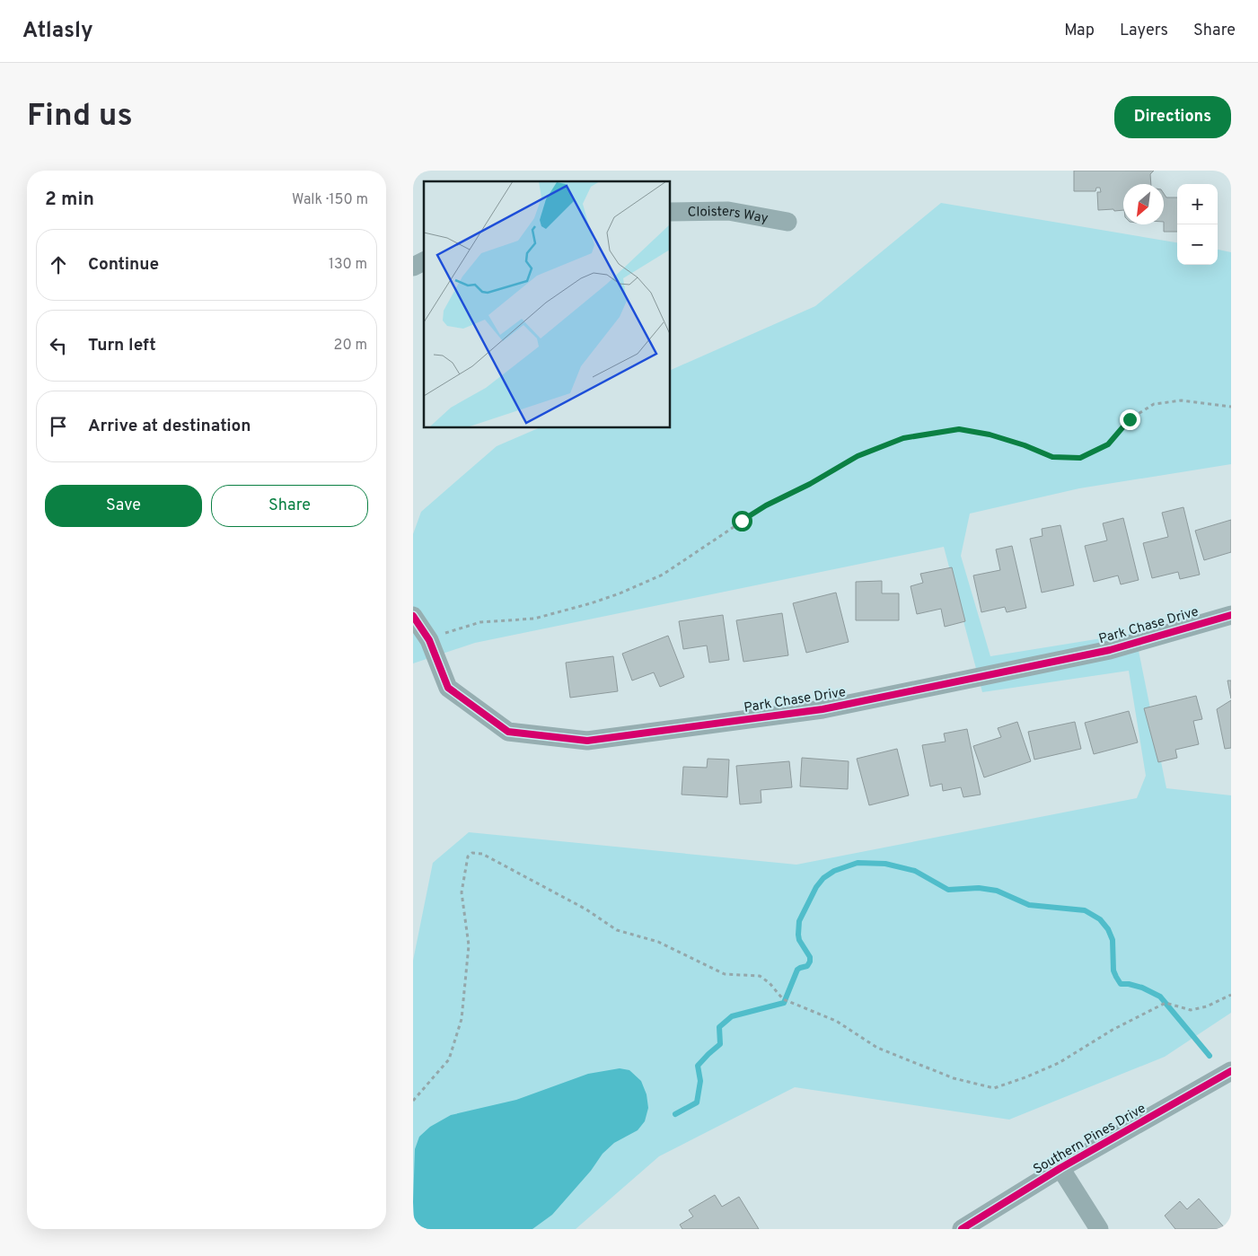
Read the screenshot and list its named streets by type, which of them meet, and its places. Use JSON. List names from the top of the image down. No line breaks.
{"streets":{"street":["Cloisters Way","Park Chase Drive","Southern Pines Drive"]},"north":"bottom left","page":{"header":"Atlasly","nav":["Map","Layers","Share"],"buttons":["Directions",["Save","Share"]],"title":"Find us","heading":["2 min","Walk · 150 m"],"map_buttons":["+","−"],"list":[["Continue","130 m"],["Turn left","20 m"],"Arrive at destination"]}}
